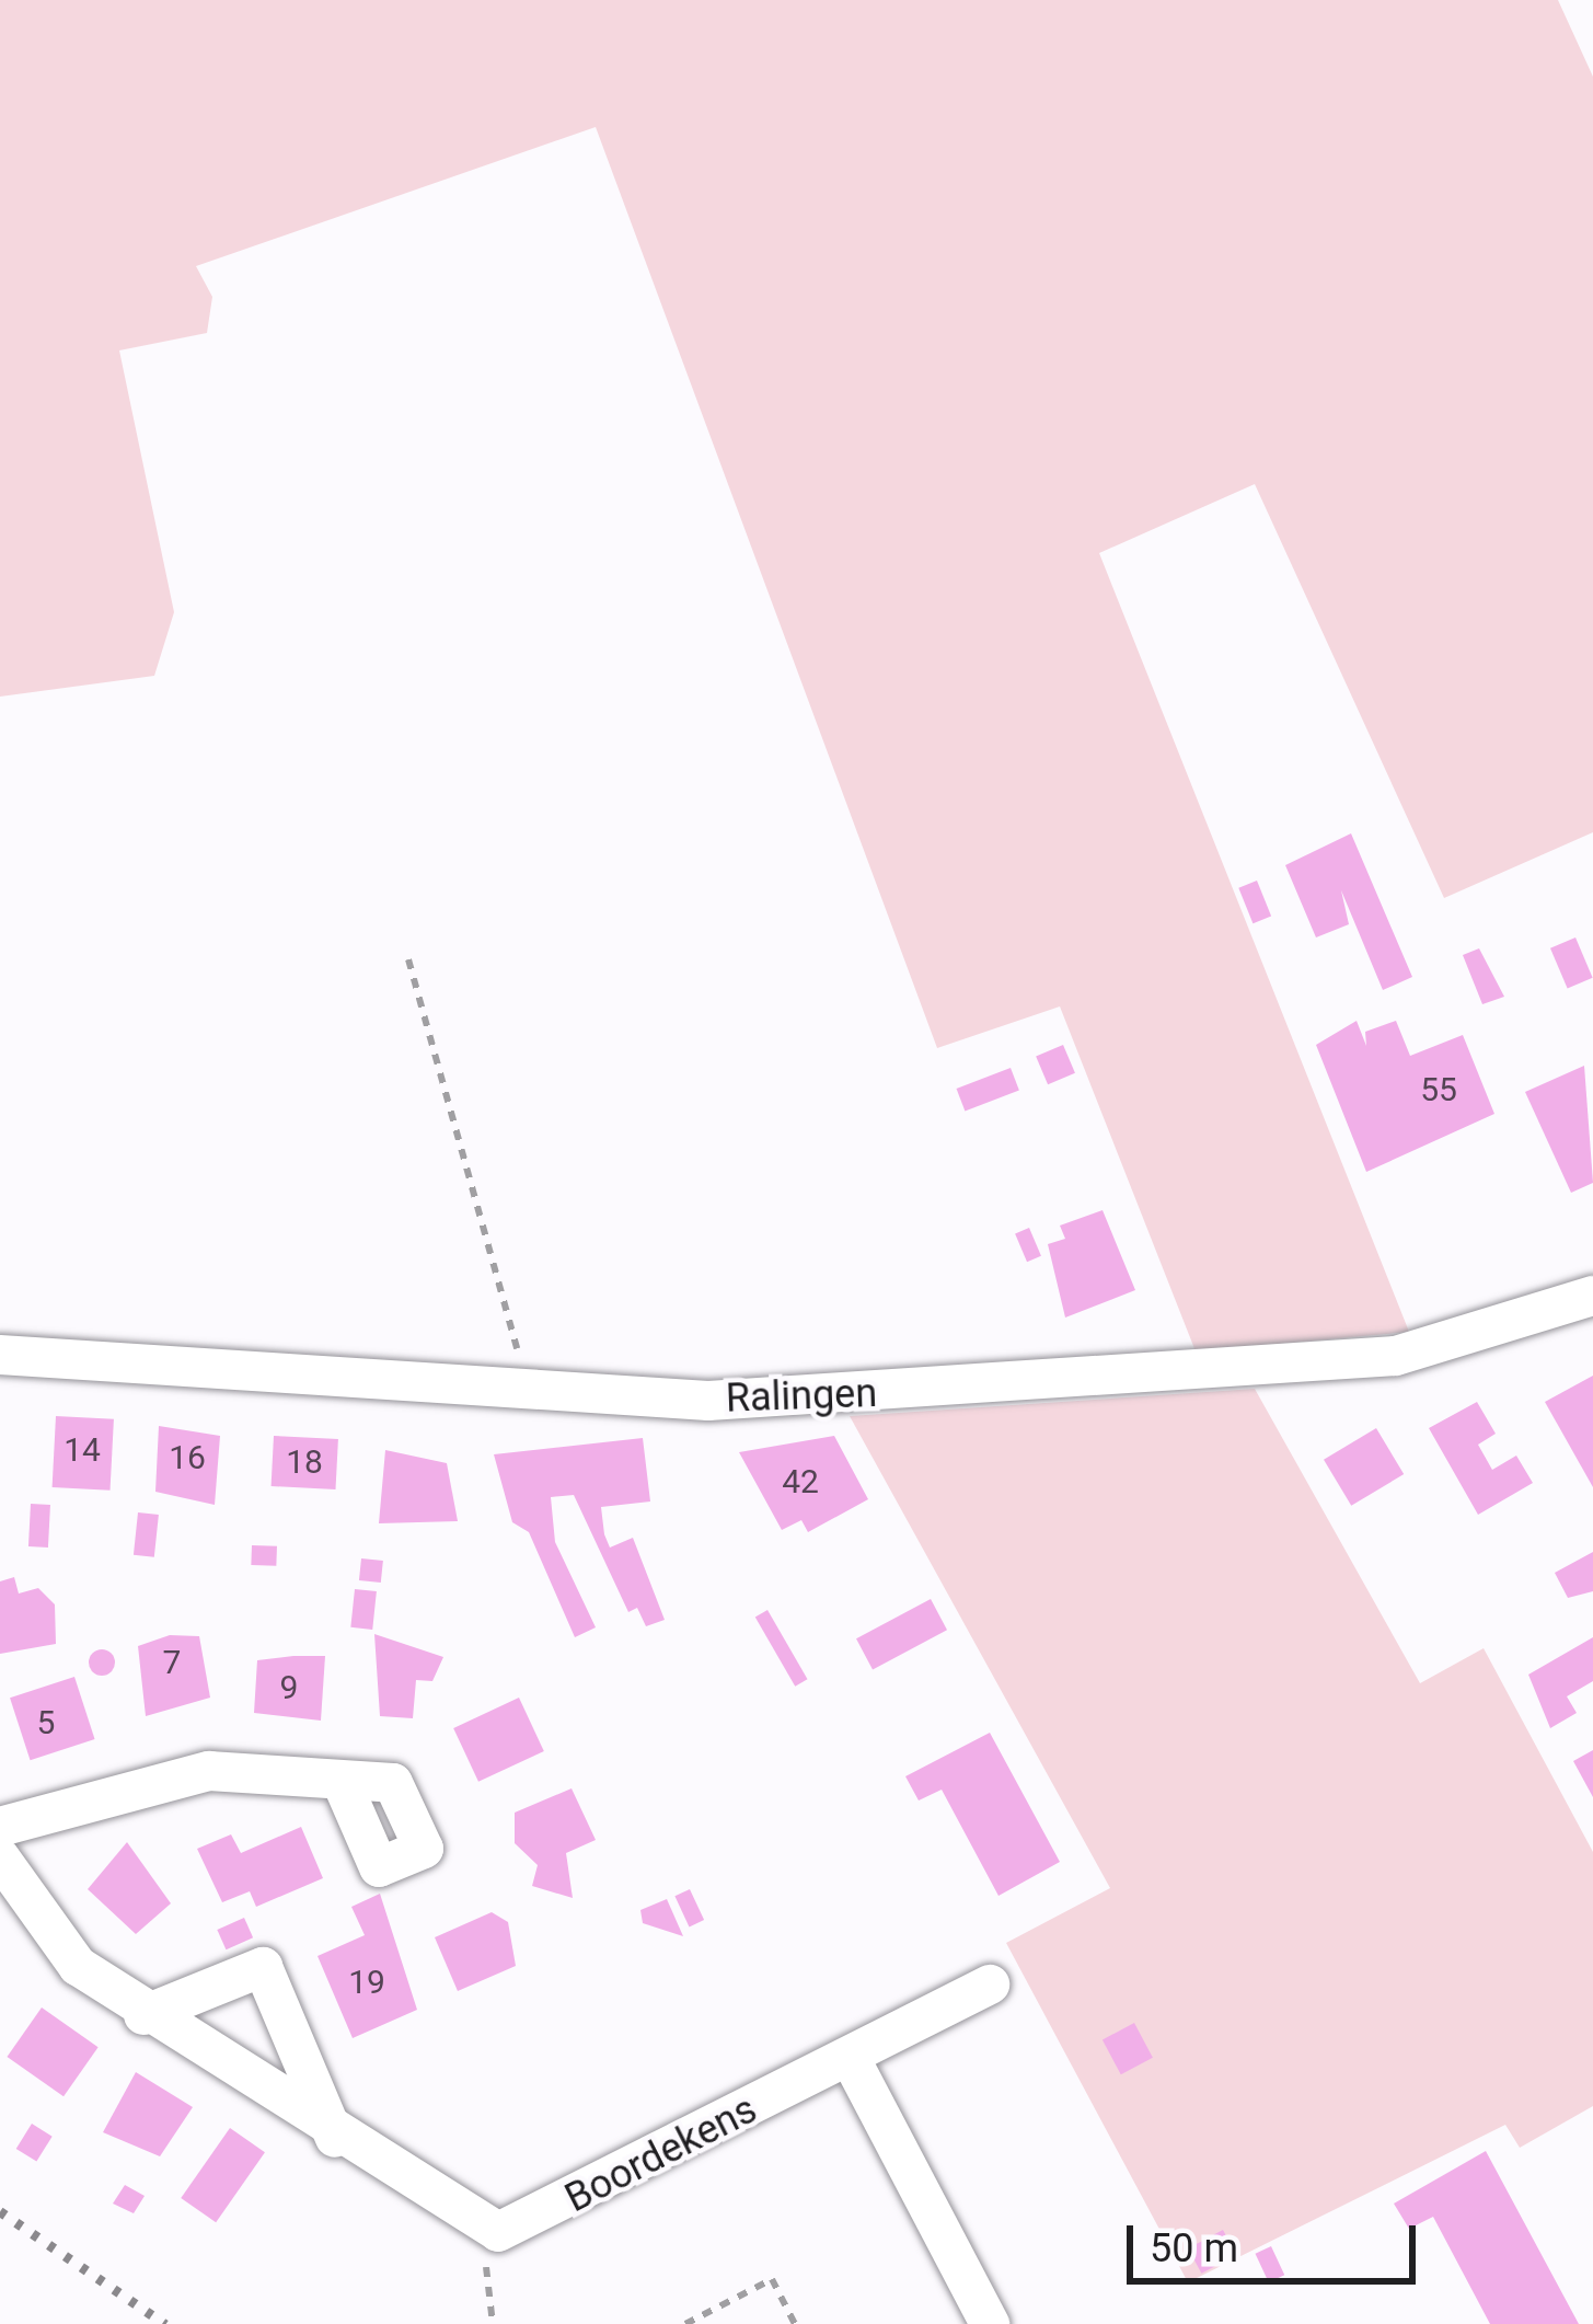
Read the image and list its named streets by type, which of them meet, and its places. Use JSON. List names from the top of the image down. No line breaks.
{"streets":{"street":["Ralingen","Boordekens"]},"house_numbers":["55","14","16","18","42","7","9","5","19"],"scale_bar":"50 m"}
